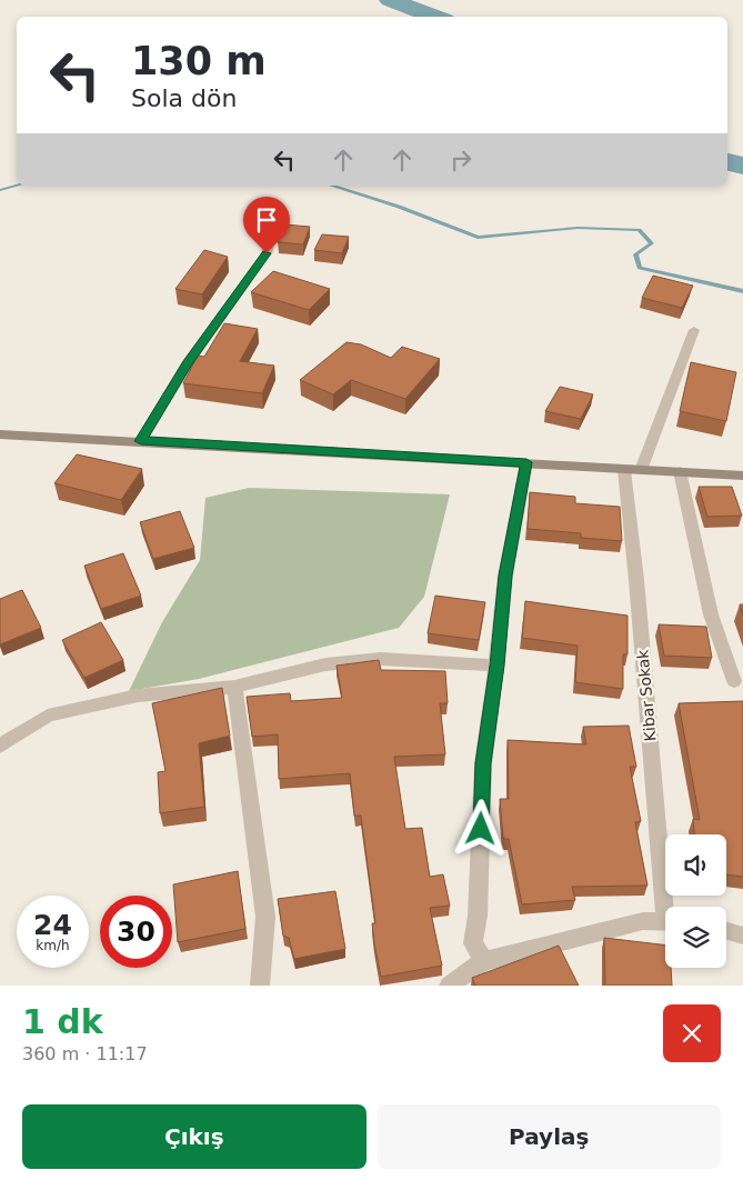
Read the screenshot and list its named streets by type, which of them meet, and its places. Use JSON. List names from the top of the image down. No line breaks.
{"streets":{"street":["Kibar Sokak"]},"page":{"turn":["130 m","Sola dön"],"speed":"24 km/h","limit":"30","heading":["1 dk","360 m · 11:17"],"buttons":["Çıkış","Paylaş"]}}
